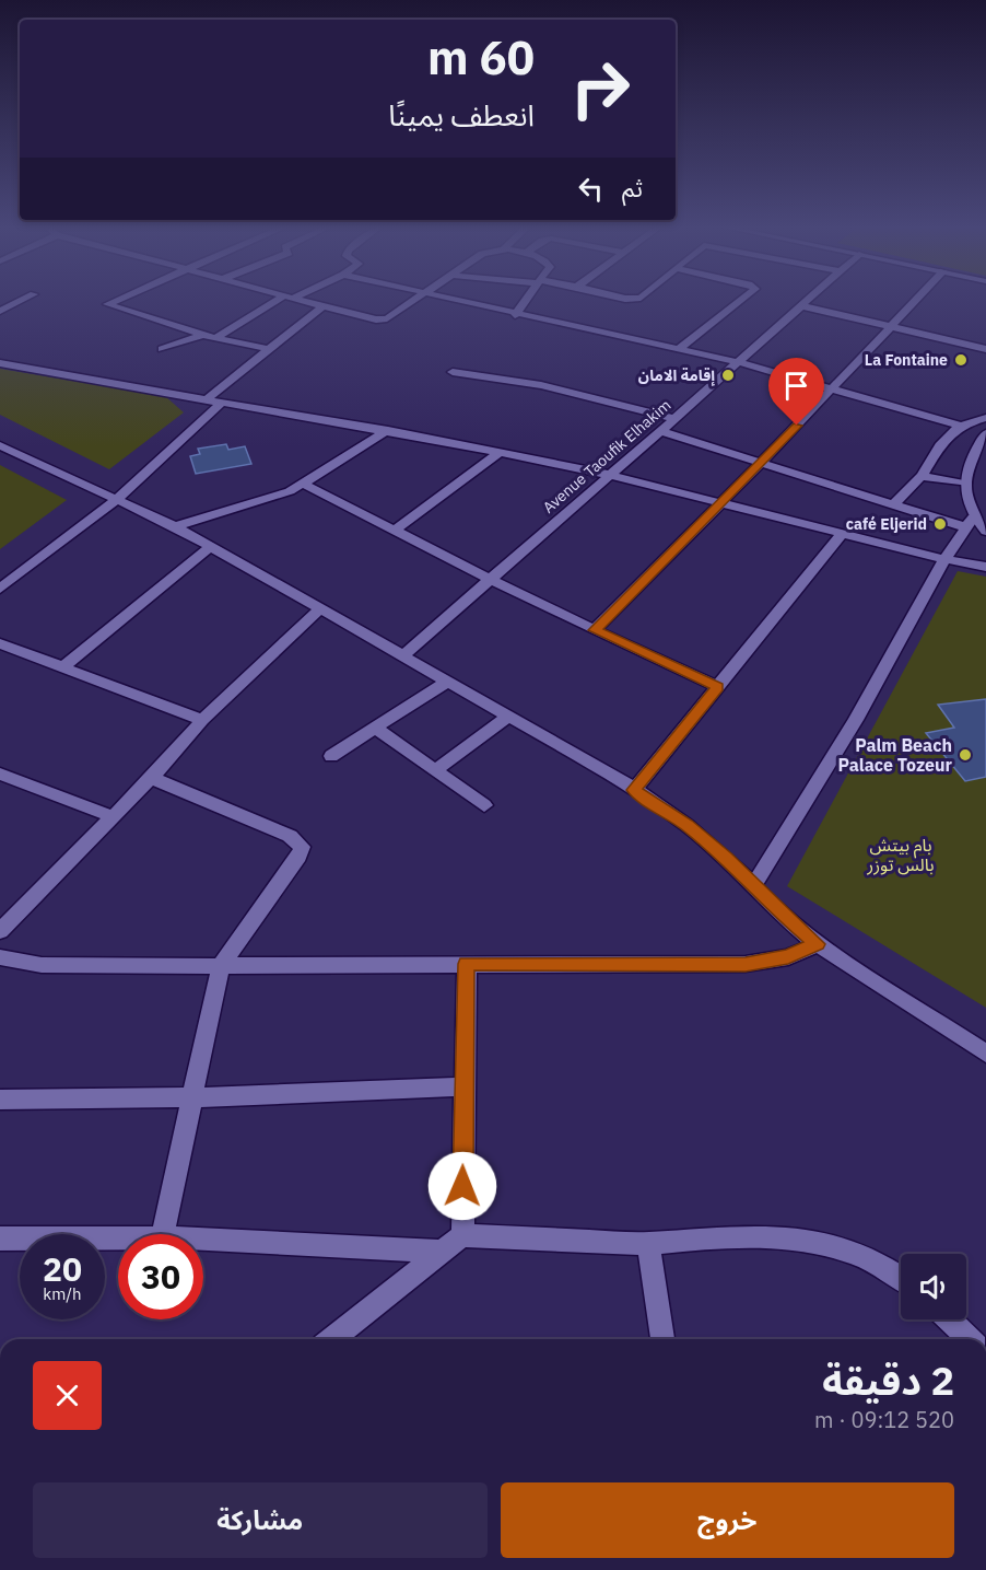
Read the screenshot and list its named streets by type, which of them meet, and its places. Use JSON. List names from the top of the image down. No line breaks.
{"streets":{"street":["Avenue Taoufik Elhakim"]},"parks":["بام بيتش بالس توزر"],"places":["La Fontaine","إقامة الامان","café Eljerid","Palm Beach Palace Tozeur"],"page":{"turn":["60 m","انعطف يمينًا"],"then":"ثم","speed":"20 km/h","limit":"30","heading":["2 دقيقة","520 m · 09:12"],"buttons":["خروج","مشاركة"]}}
